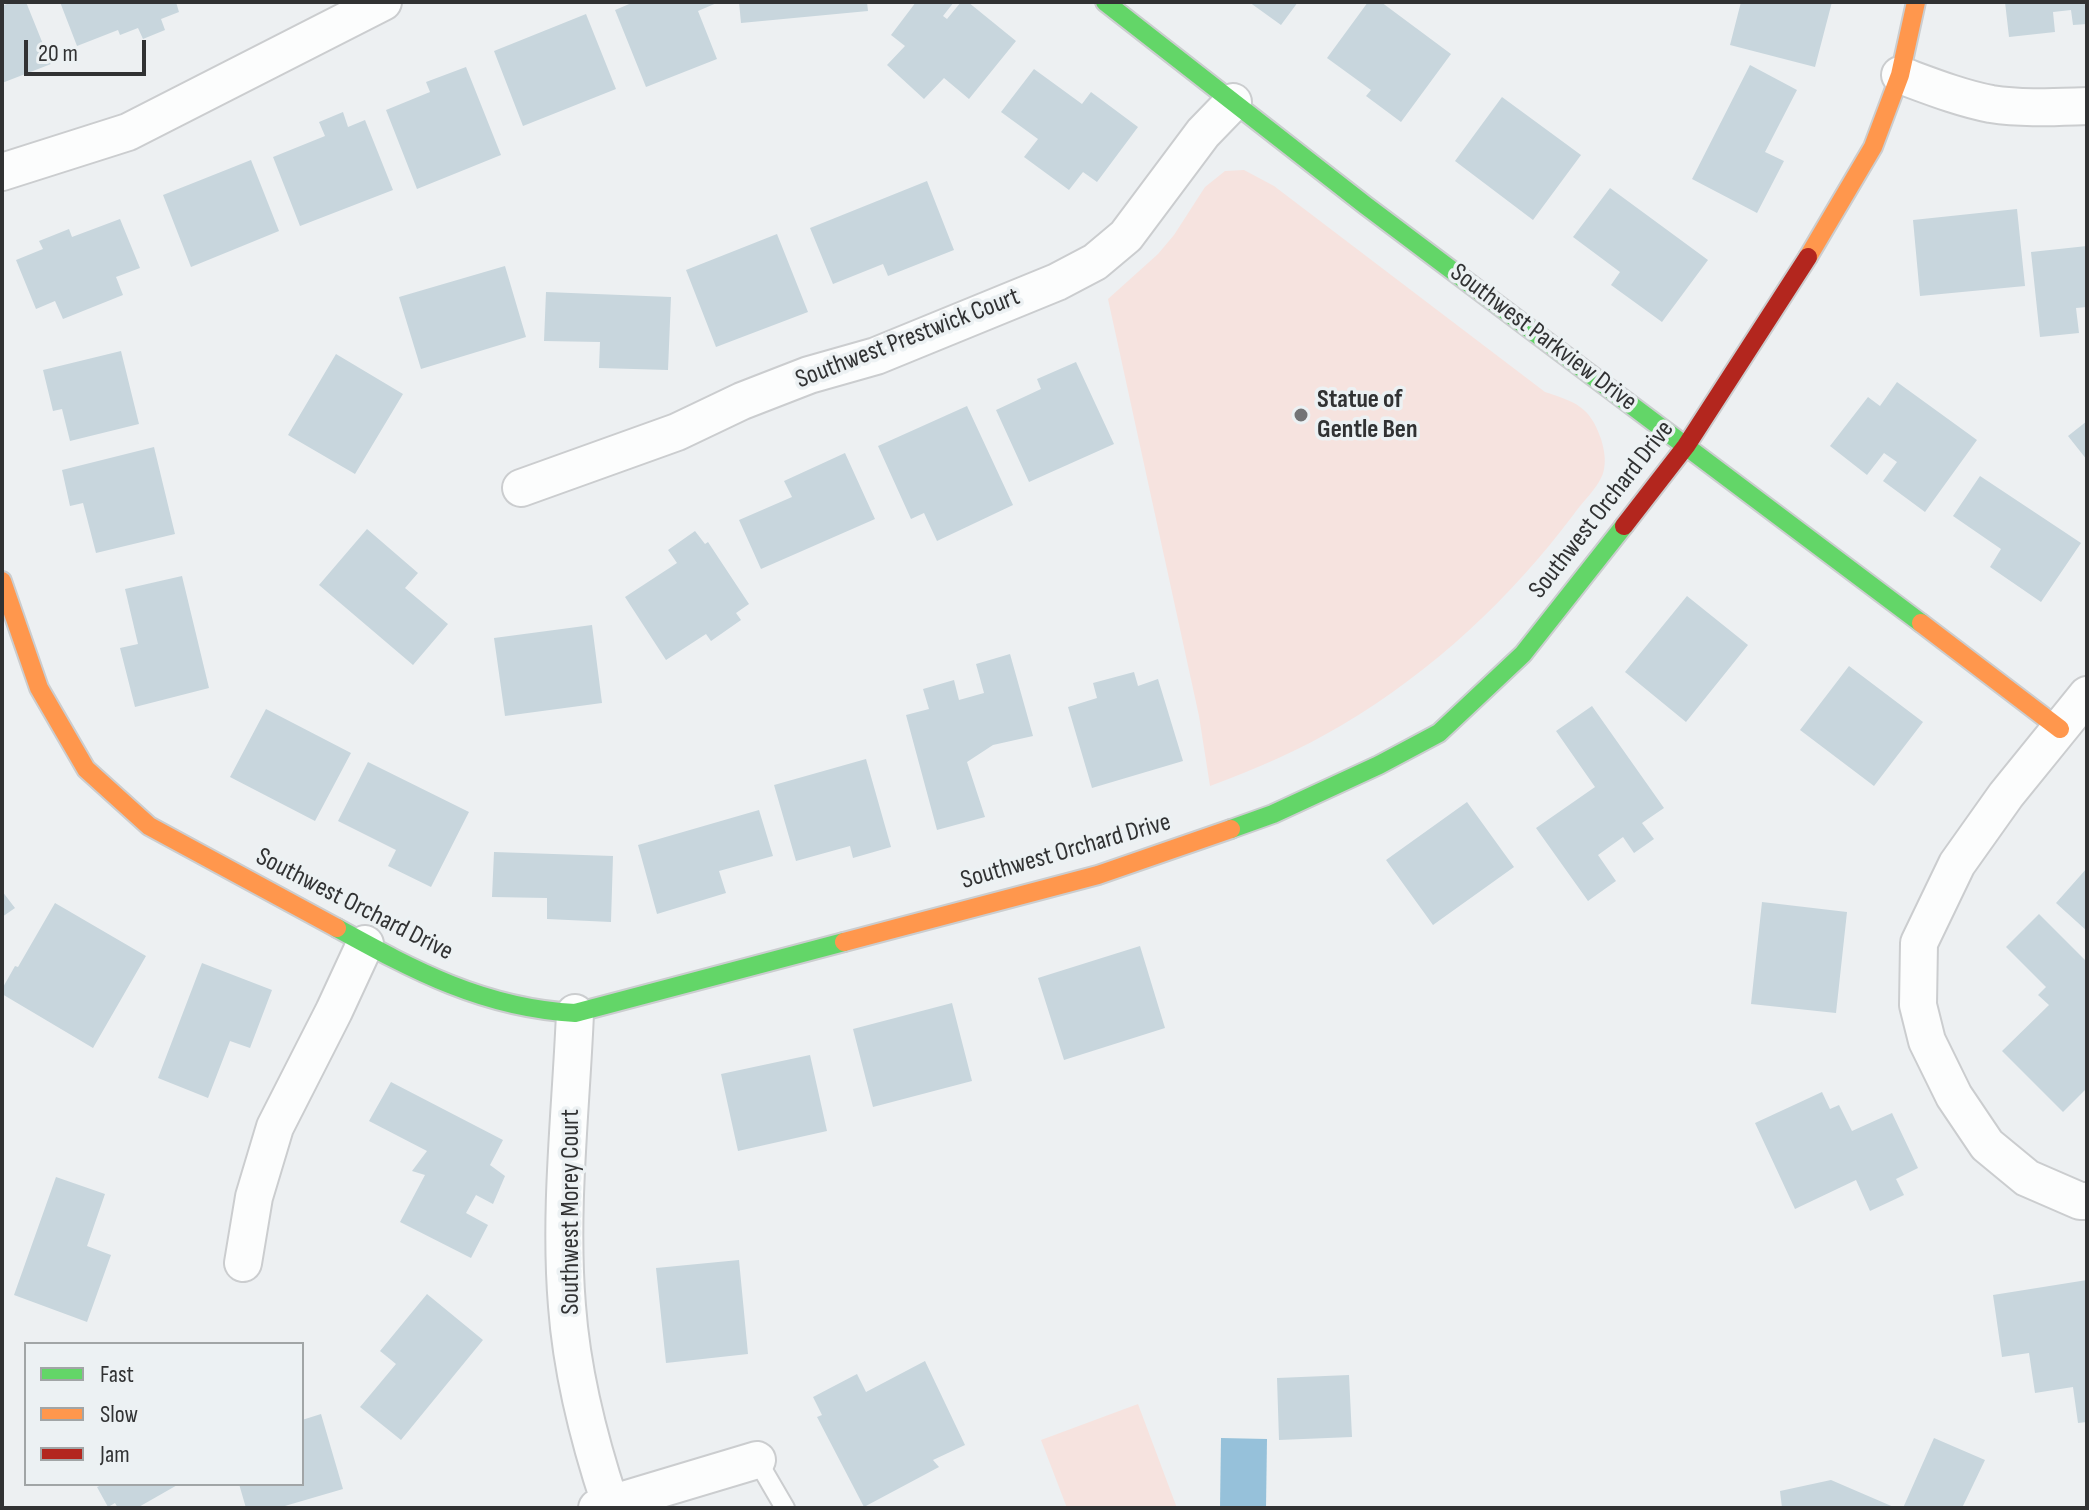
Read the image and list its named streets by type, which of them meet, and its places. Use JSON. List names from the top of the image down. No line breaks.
{"streets":{"street":["Southwest Parkview Drive","Southwest Prestwick Court","Southwest Orchard Drive","Southwest Morey Court"]},"crossings":[["Southwest Parkview Drive","Southwest Prestwick Court"],["Southwest Parkview Drive","Southwest Orchard Drive"],["Southwest Orchard Drive","Southwest Morey Court"]],"places":["Statue of Gentle Ben"],"legend":["Fast","Slow","Jam"],"scale_bar":"20 m"}
